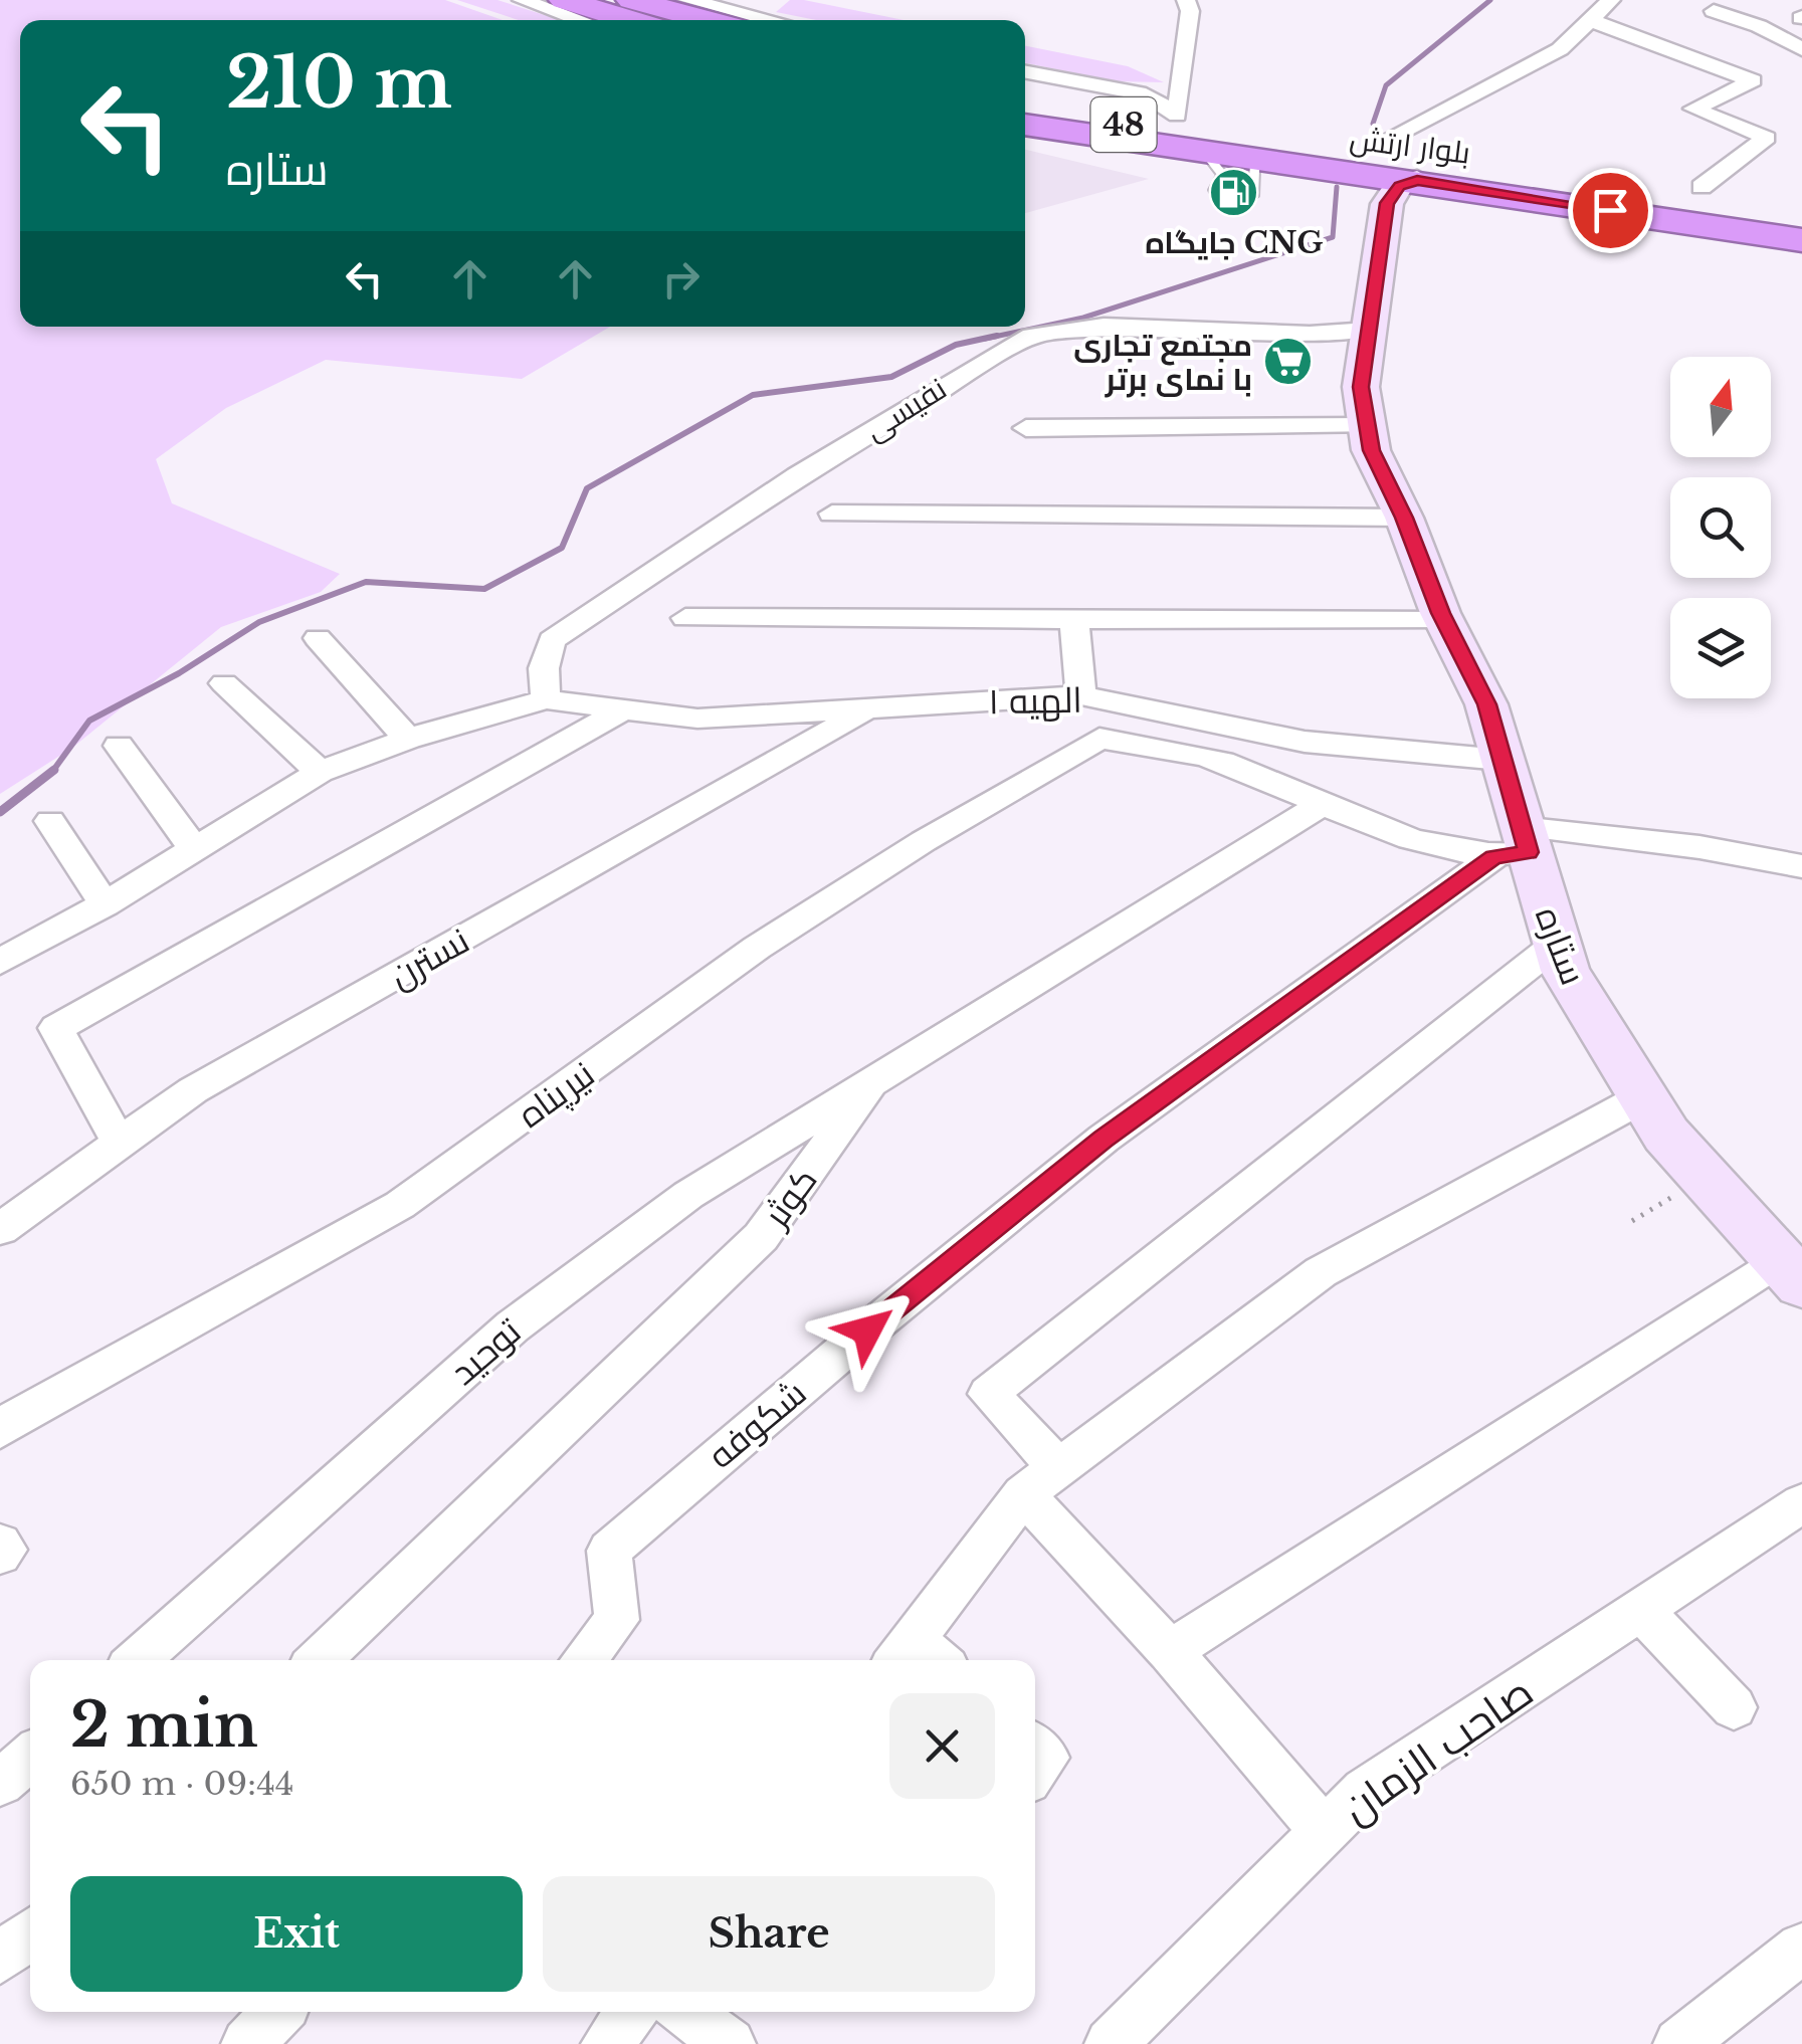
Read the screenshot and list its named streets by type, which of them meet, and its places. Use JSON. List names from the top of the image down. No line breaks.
{"streets":{"highway":["48","بلوار ارتش"],"street":["نفیسی","الهیه ۱","ستاره","نسترن","نیرپناه","کوثر","توحید","شکوفه","صاحب الزمان"]},"crossings":[["48","بلوار ارتش"],["نفیسی","الهیه ۱"],["نفیسی","ستاره"],["الهیه ۱","ستاره"],["الهیه ۱","نسترن"],["ستاره","شکوفه"],["نیرپناه","کوثر"],["کوثر","توحید"]],"places":{"fuel station":["جایگاه CNG"],"supermarket":["مجتمع تجاری با نمای برتر"]},"north":"top","page":{"turn":["210 m","ستاره"],"heading":["2 min","650 m · 09:44"],"buttons":["Exit","Share"]}}
